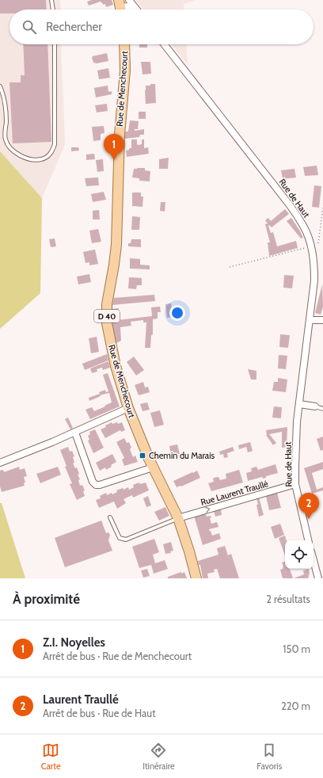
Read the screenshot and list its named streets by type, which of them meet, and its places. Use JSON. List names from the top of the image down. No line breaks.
{"streets":{"main road":["Rue de Menchecourt","D 40"],"street":["Rue de Haut","Rue Laurent Traullé"]},"crossings":[["Rue de Menchecourt","Rue Laurent Traullé"],["Rue de Haut","Rue Laurent Traullé"]],"one_way":["Rue Laurent Traullé"],"places":{"transit":["Chemin du Marais"]},"page":{"search":"Rechercher","pins":["1","2"],"heading":["À proximité","2 résultats"],"list":[{"mark":"1","name":"Z.I. Noyelles","note":"Arrêt de bus · Rue de Menchecourt","value":"150 m"},{"mark":"2","name":"Laurent Traullé","note":"Arrêt de bus · Rue de Haut","value":"220 m"}],"nav":["Carte","Itinéraire","Favoris"]}}
